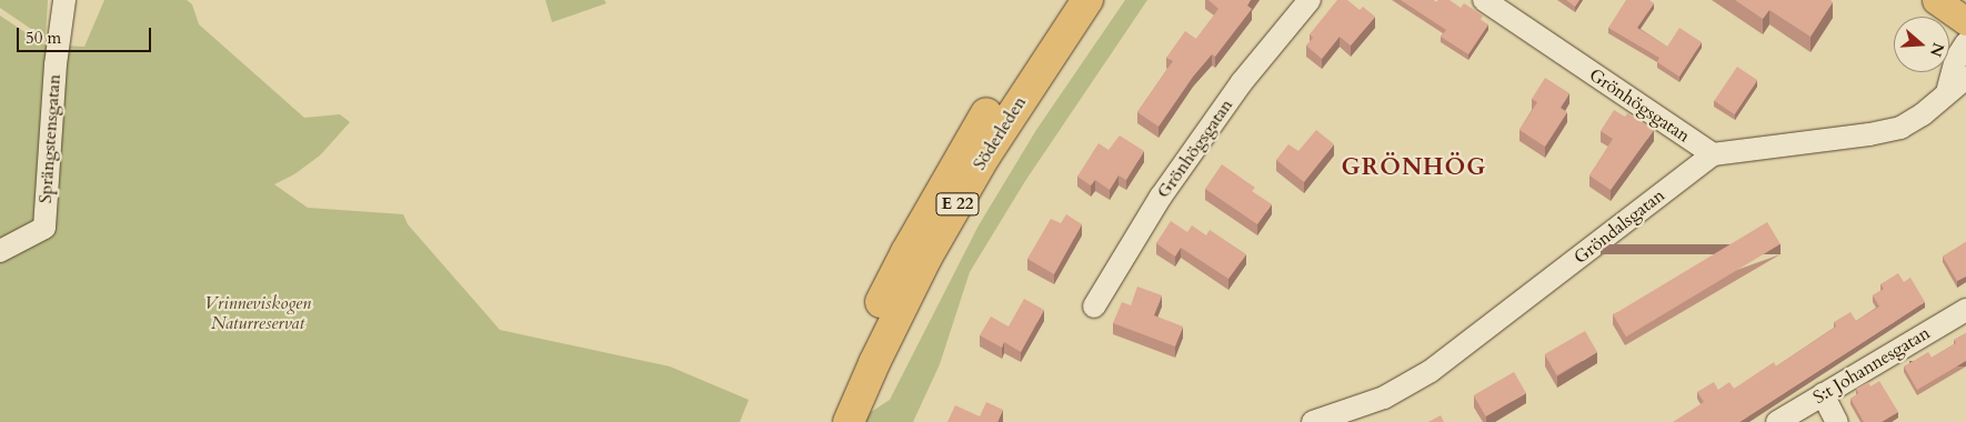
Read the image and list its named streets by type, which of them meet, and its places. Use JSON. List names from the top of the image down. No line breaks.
{"streets":{"highway":["Söderleden","E 22"],"street":["Grönhögsgatan","Sprängstensgatan","Gröndalsgatan","S:t Johannesgatan"]},"crossings":[["Grönhögsgatan","Gröndalsgatan"]],"districts":["GRÖNHÖG"],"parks":["Vrinneviskogen Naturreservat"],"scale_bar":"50 m","north":"right"}
